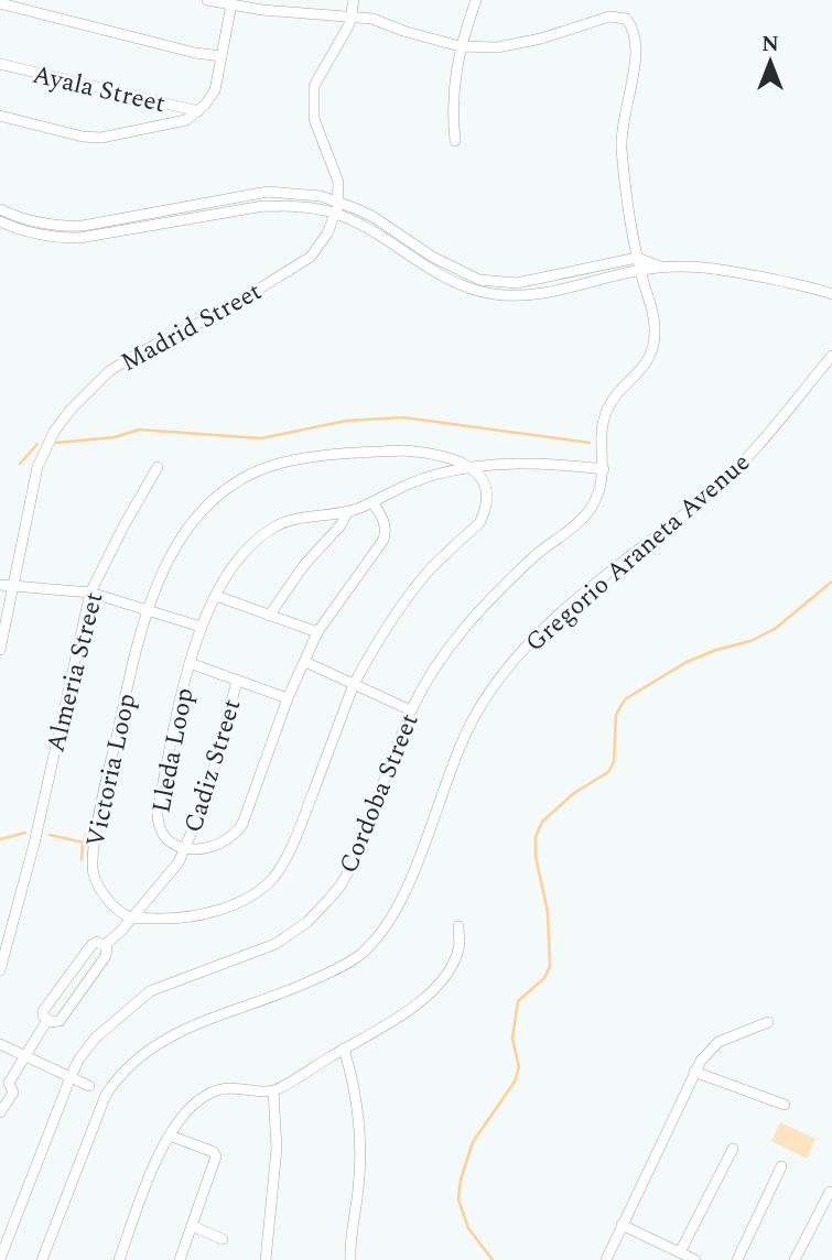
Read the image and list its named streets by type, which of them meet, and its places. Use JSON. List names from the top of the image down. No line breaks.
{"streets":{"street":["Ayala Street","Madrid Street","Gregorio Araneta Avenue","Almeria Street","Lleda Loop","Cadiz Street","Victoria Loop","Cordoba Street"]},"crossings":[["Lleda Loop","Cadiz Street"],["Lleda Loop","Victoria Loop"],["Lleda Loop","Cordoba Street"],["Cadiz Street","Victoria Loop"]],"north":"top"}
